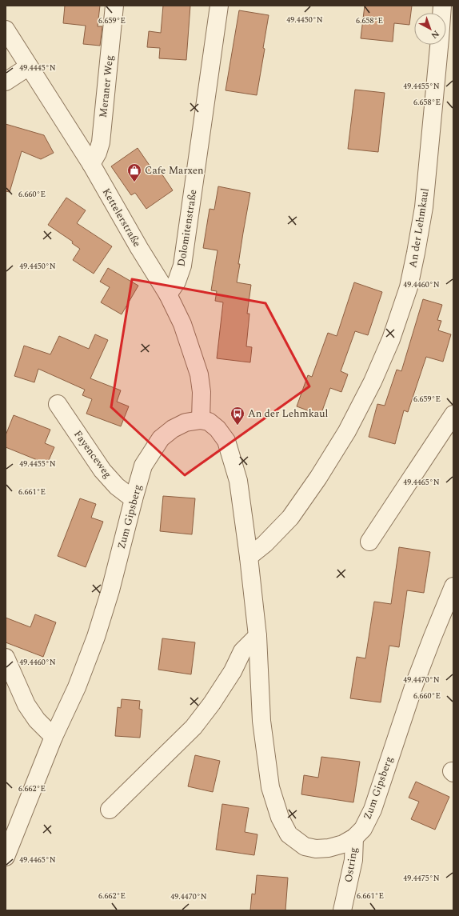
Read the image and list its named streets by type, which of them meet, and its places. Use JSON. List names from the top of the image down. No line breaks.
{"streets":{"street":["Meraner Weg","Kettelerstraße","Dolomitenstraße","An der Lehmkaul","Fayenceweg","Zum Gipsberg","Ostring"]},"crossings":[["Meraner Weg","Kettelerstraße"],["Kettelerstraße","Dolomitenstraße"],["Kettelerstraße","Zum Gipsberg"],["An der Lehmkaul","Zum Gipsberg"],["Fayenceweg","Zum Gipsberg"],["Zum Gipsberg","Ostring"]],"places":{"shop":["Cafe Marxen"],"bus stop":["An der Lehmkaul"]},"north":"bottom right","coordinates":["49.4450°N","6.659°E","6.658°E","49.4445°N","49.4455°N","6.660°E","49.4460°N","49.4465°N","6.661°E","49.4470°N","6.662°E","49.4475°N"]}
